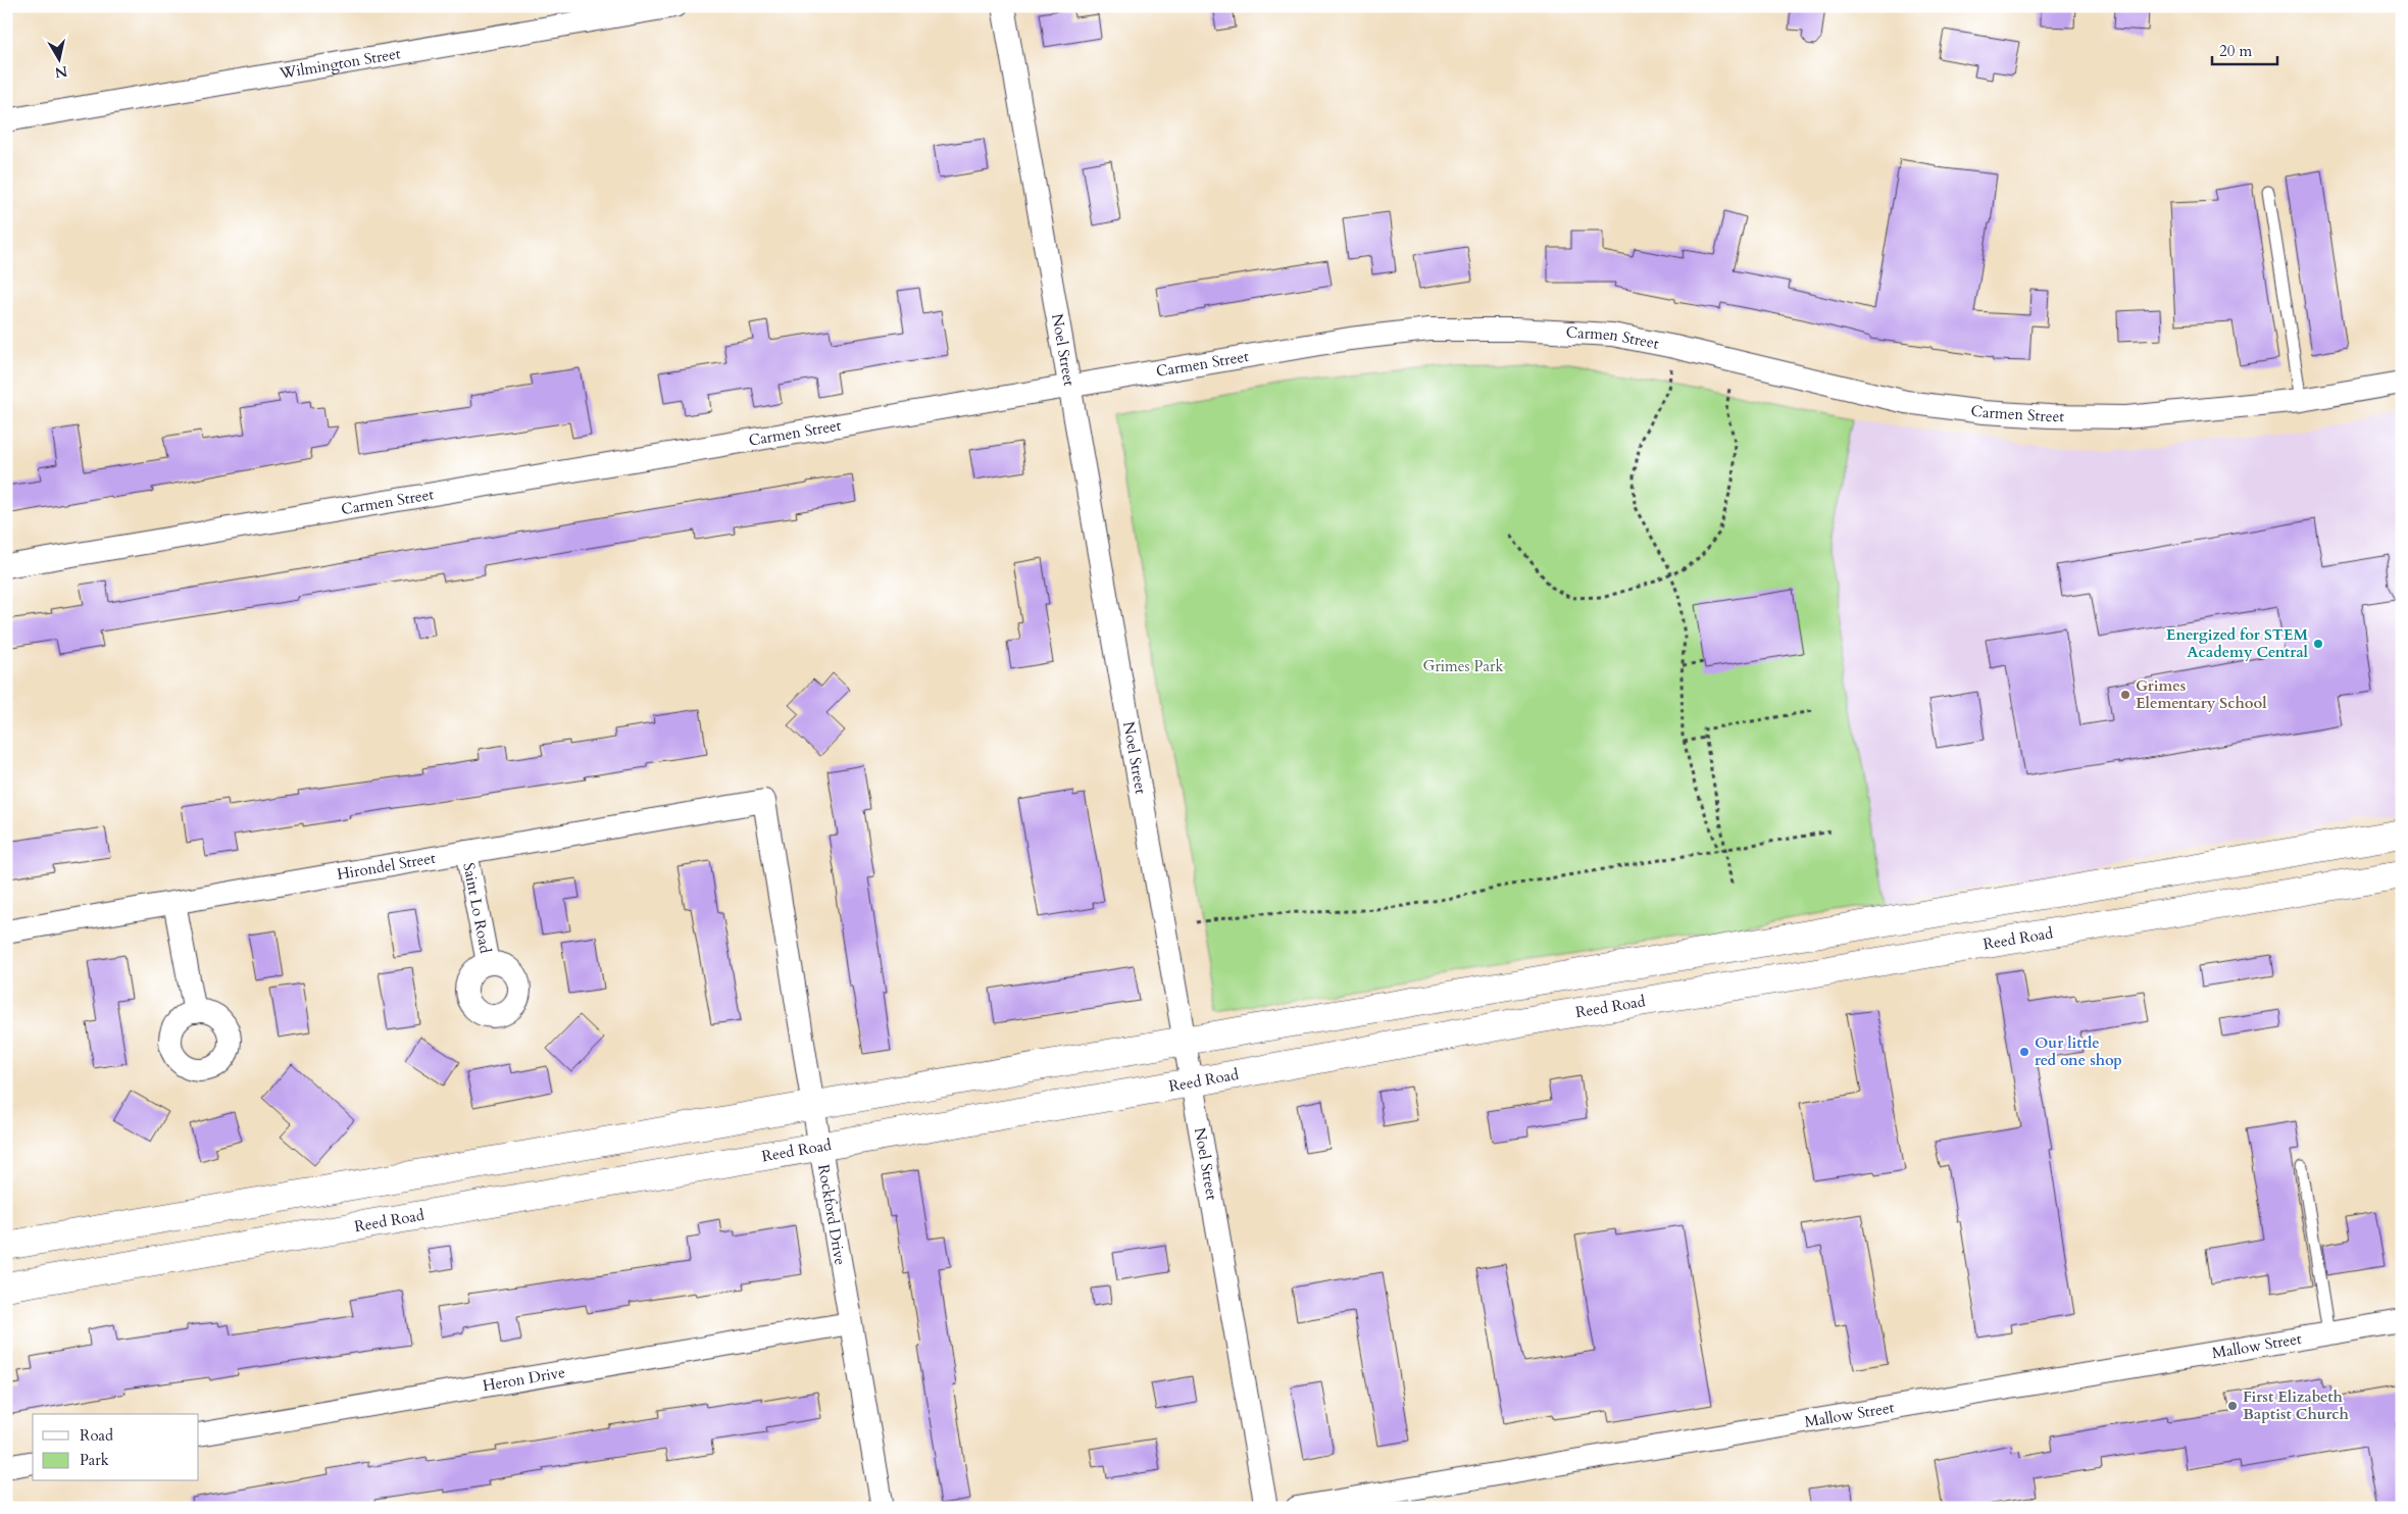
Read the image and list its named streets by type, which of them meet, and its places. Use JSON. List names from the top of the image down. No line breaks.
{"streets":{"street":["Wilmington Street","Carmen Street","Noel Street","Hirondel Street","Saint Lo Road","Reed Road","Rockford Drive","Mallow Street","Heron Drive"]},"crossings":[["Carmen Street","Noel Street"],["Noel Street","Reed Road"],["Hirondel Street","Saint Lo Road"],["Hirondel Street","Rockford Drive"],["Reed Road","Rockford Drive"],["Rockford Drive","Heron Drive"]],"parks":["Grimes Park"],"places":["Energized for STEM Academy Central","Grimes Elementary School","Our little red one shop","First Elizabeth Baptist Church"],"legend":["Road","Park"],"scale_bar":"20 m","north":"bottom"}
